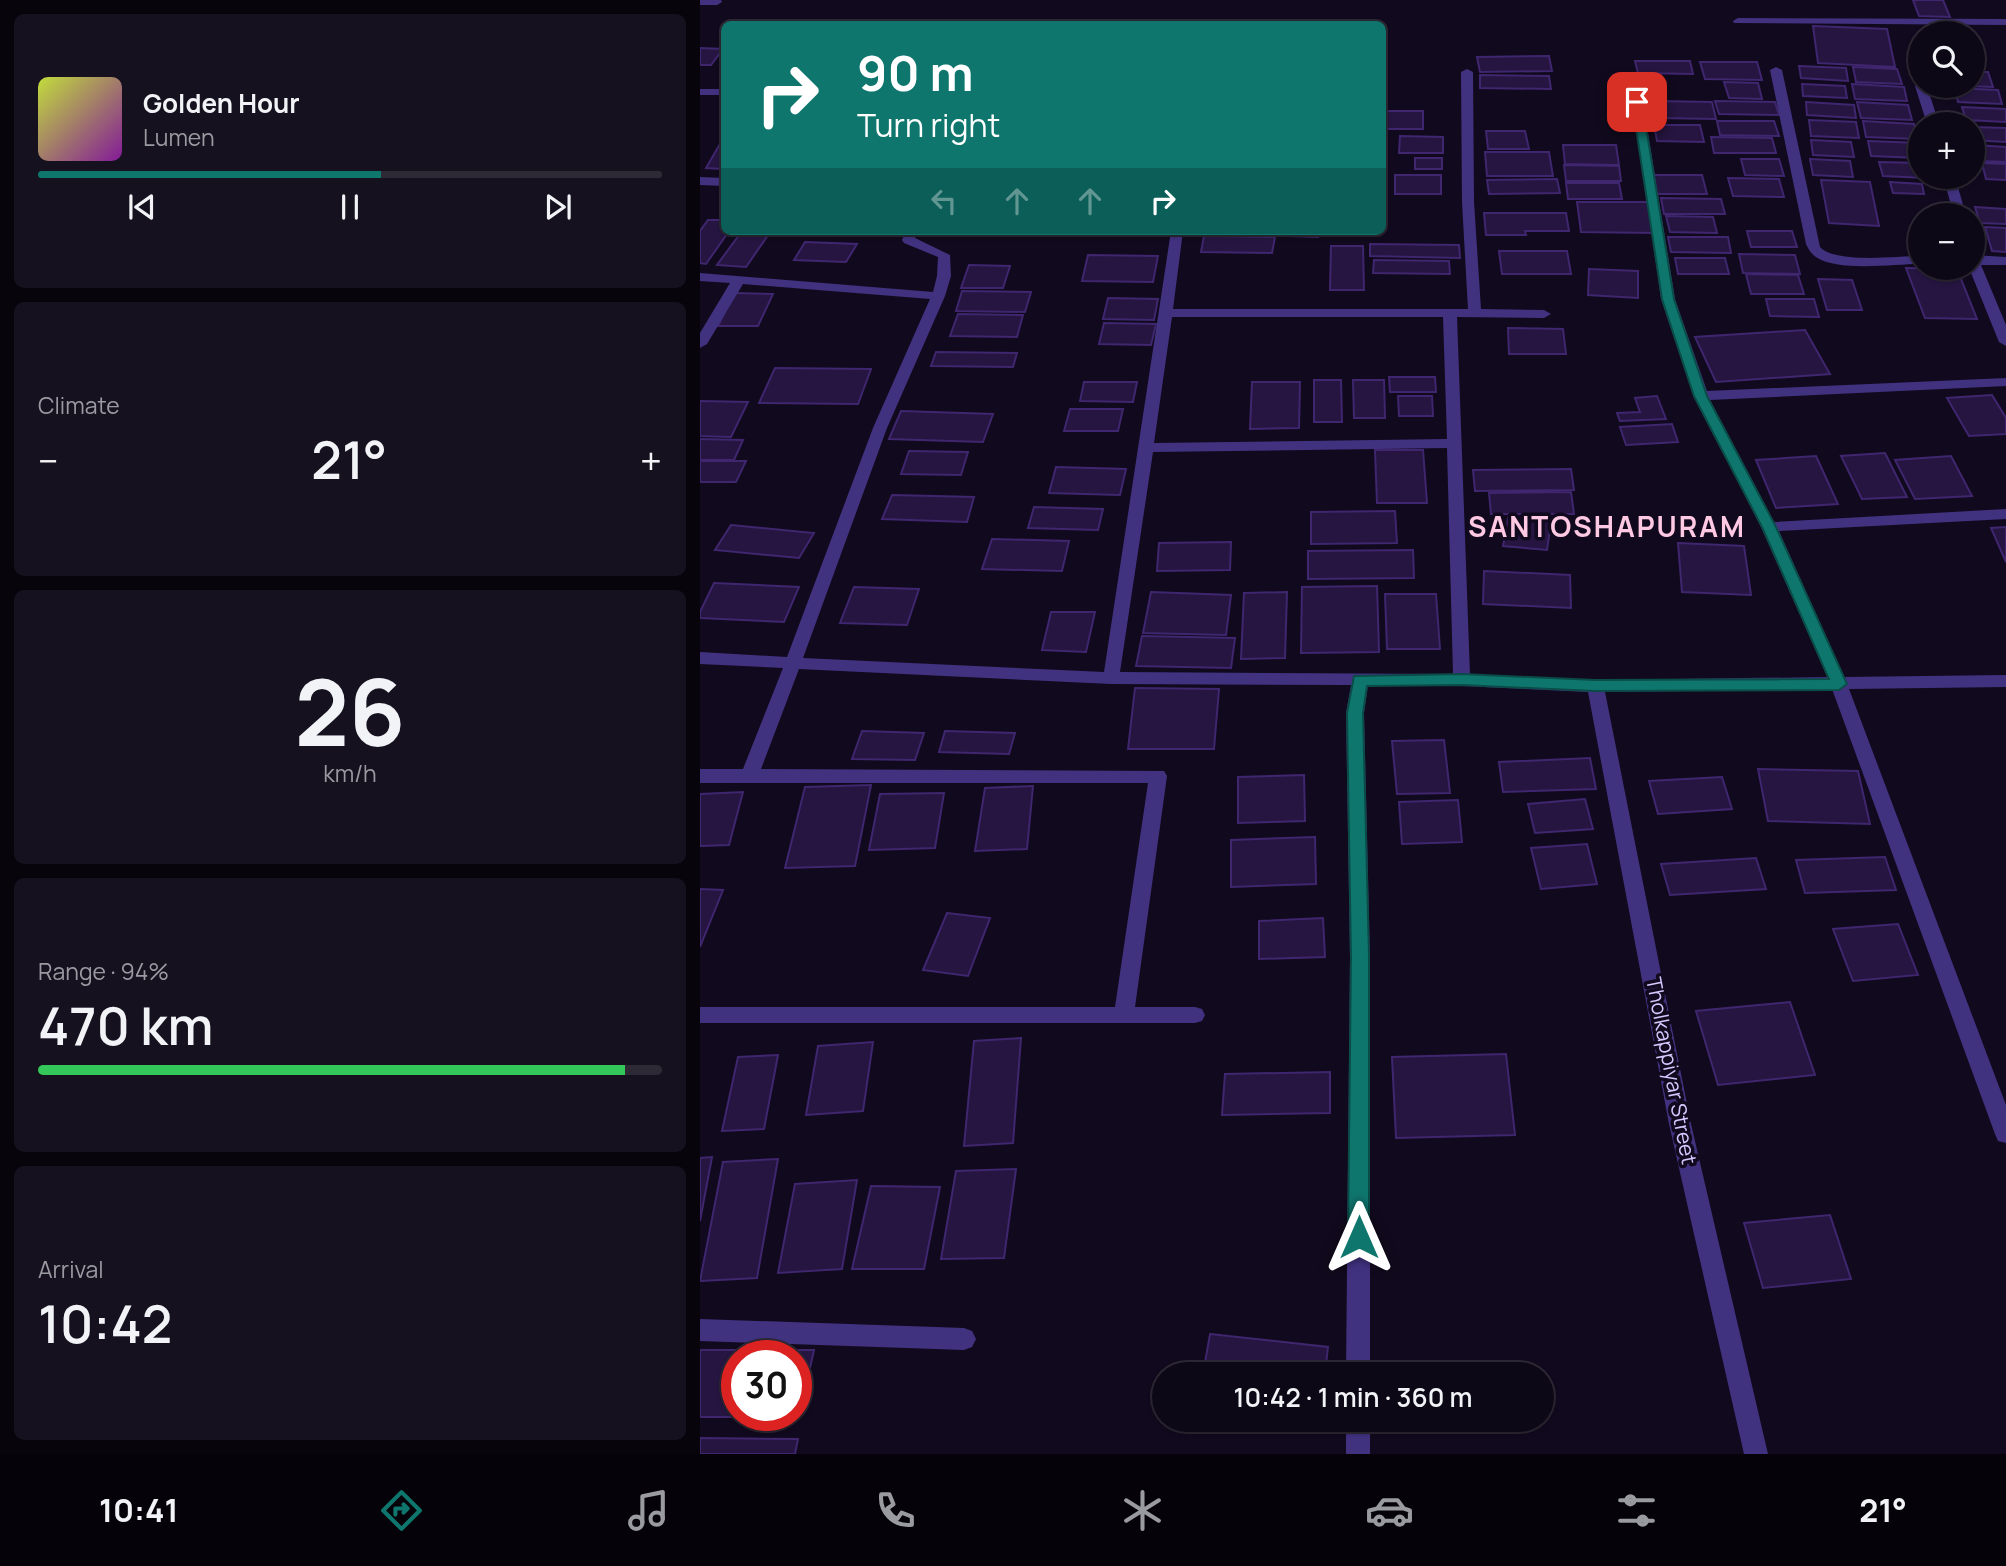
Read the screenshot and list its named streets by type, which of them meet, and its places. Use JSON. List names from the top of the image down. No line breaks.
{"streets":{"street":["Tholkappiyar Street"]},"districts":["SANTOSHAPURAM"],"page":{"map_buttons":["+","−"],"turn":["90 m","Turn right"],"song":["Golden Hour","Lumen"],"tile":["Climate",["26","km/h"],["Range · 94%","470 km"],["Arrival","10:42"]],"heat":["−","21°","+"],"limit":"30","trip":"10:42 · 1 min · 360 m","tabs":["10:41","21°"]}}
